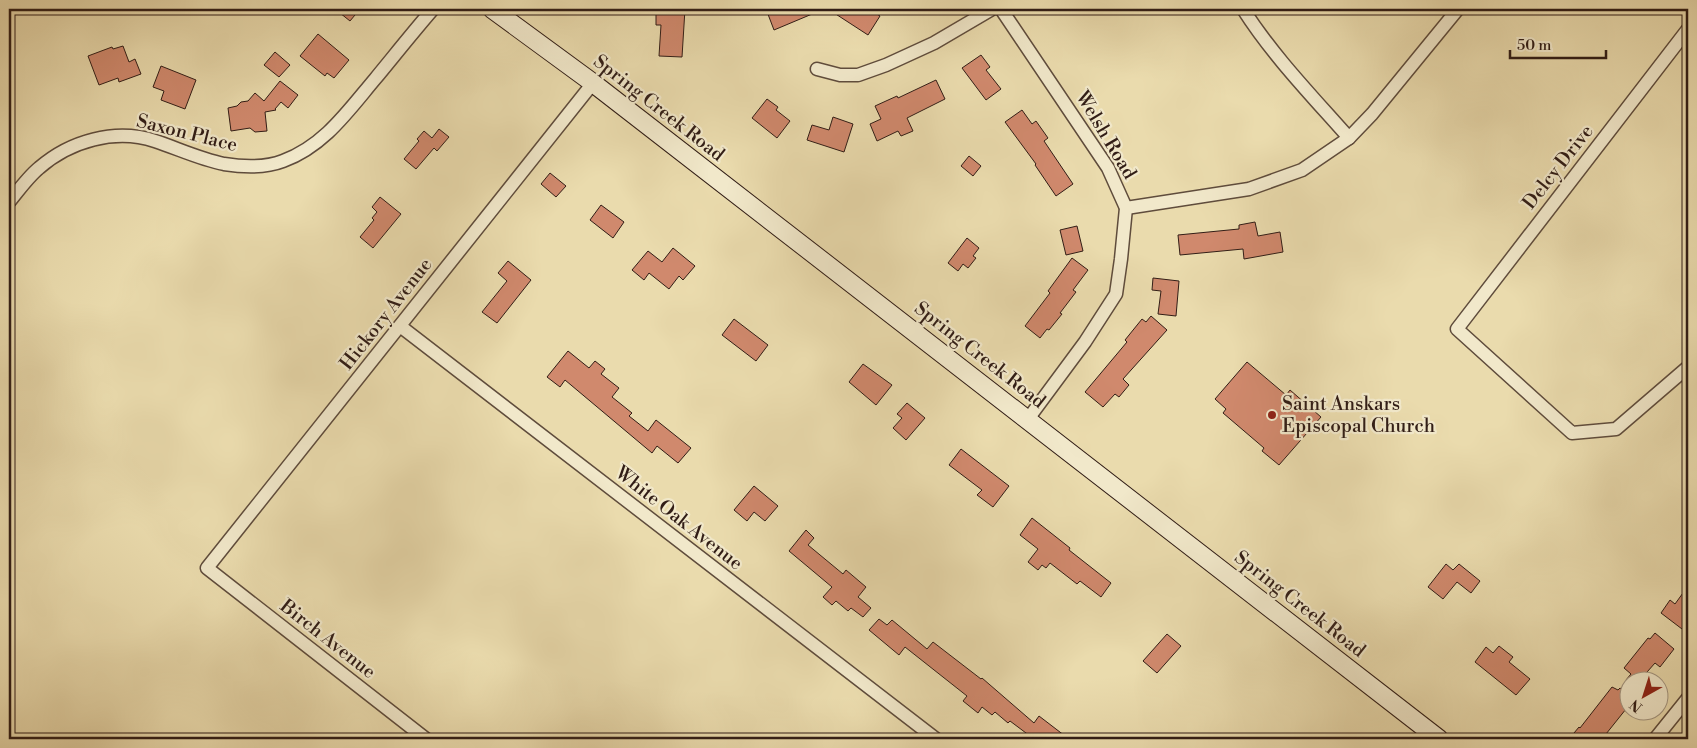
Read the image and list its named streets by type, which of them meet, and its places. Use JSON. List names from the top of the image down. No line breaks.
{"streets":{"main road":["Spring Creek Road"],"street":["Saxon Place","Welsh Road","Delcy Drive","Hickory Avenue","White Oak Avenue","Birch Avenue"]},"crossings":[["Spring Creek Road","Welsh Road"],["Spring Creek Road","Hickory Avenue"],["Hickory Avenue","White Oak Avenue"],["Hickory Avenue","Birch Avenue"]],"places":["Saint Anskars Episcopal Church"],"scale_bar":"50 m","north":"bottom left"}
